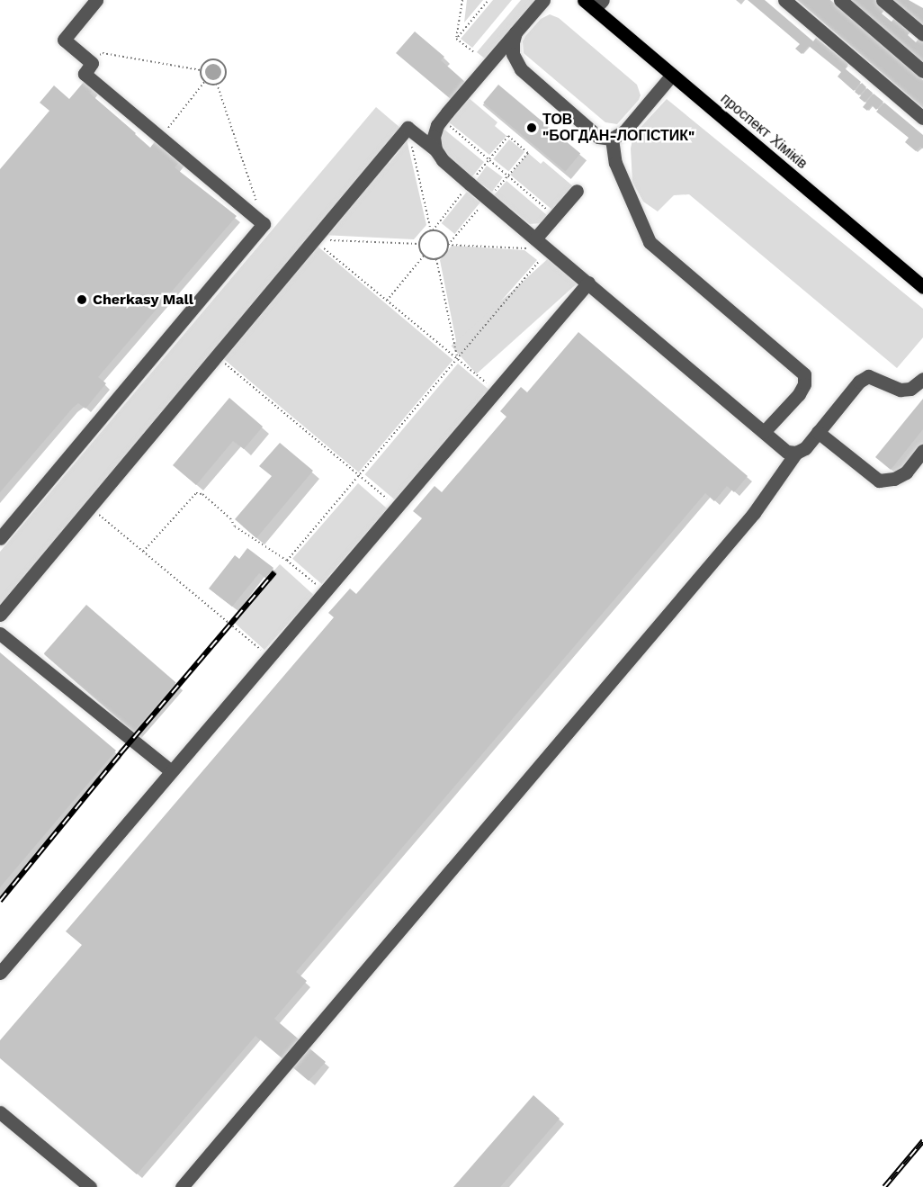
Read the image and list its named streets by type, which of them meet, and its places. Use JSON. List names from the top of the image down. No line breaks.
{"streets":{"main road":["проспект Хіміків"]},"places":["ТОВ \"БОГДАН-ЛОГІСТИК\"","Cherkasy Mall"]}
